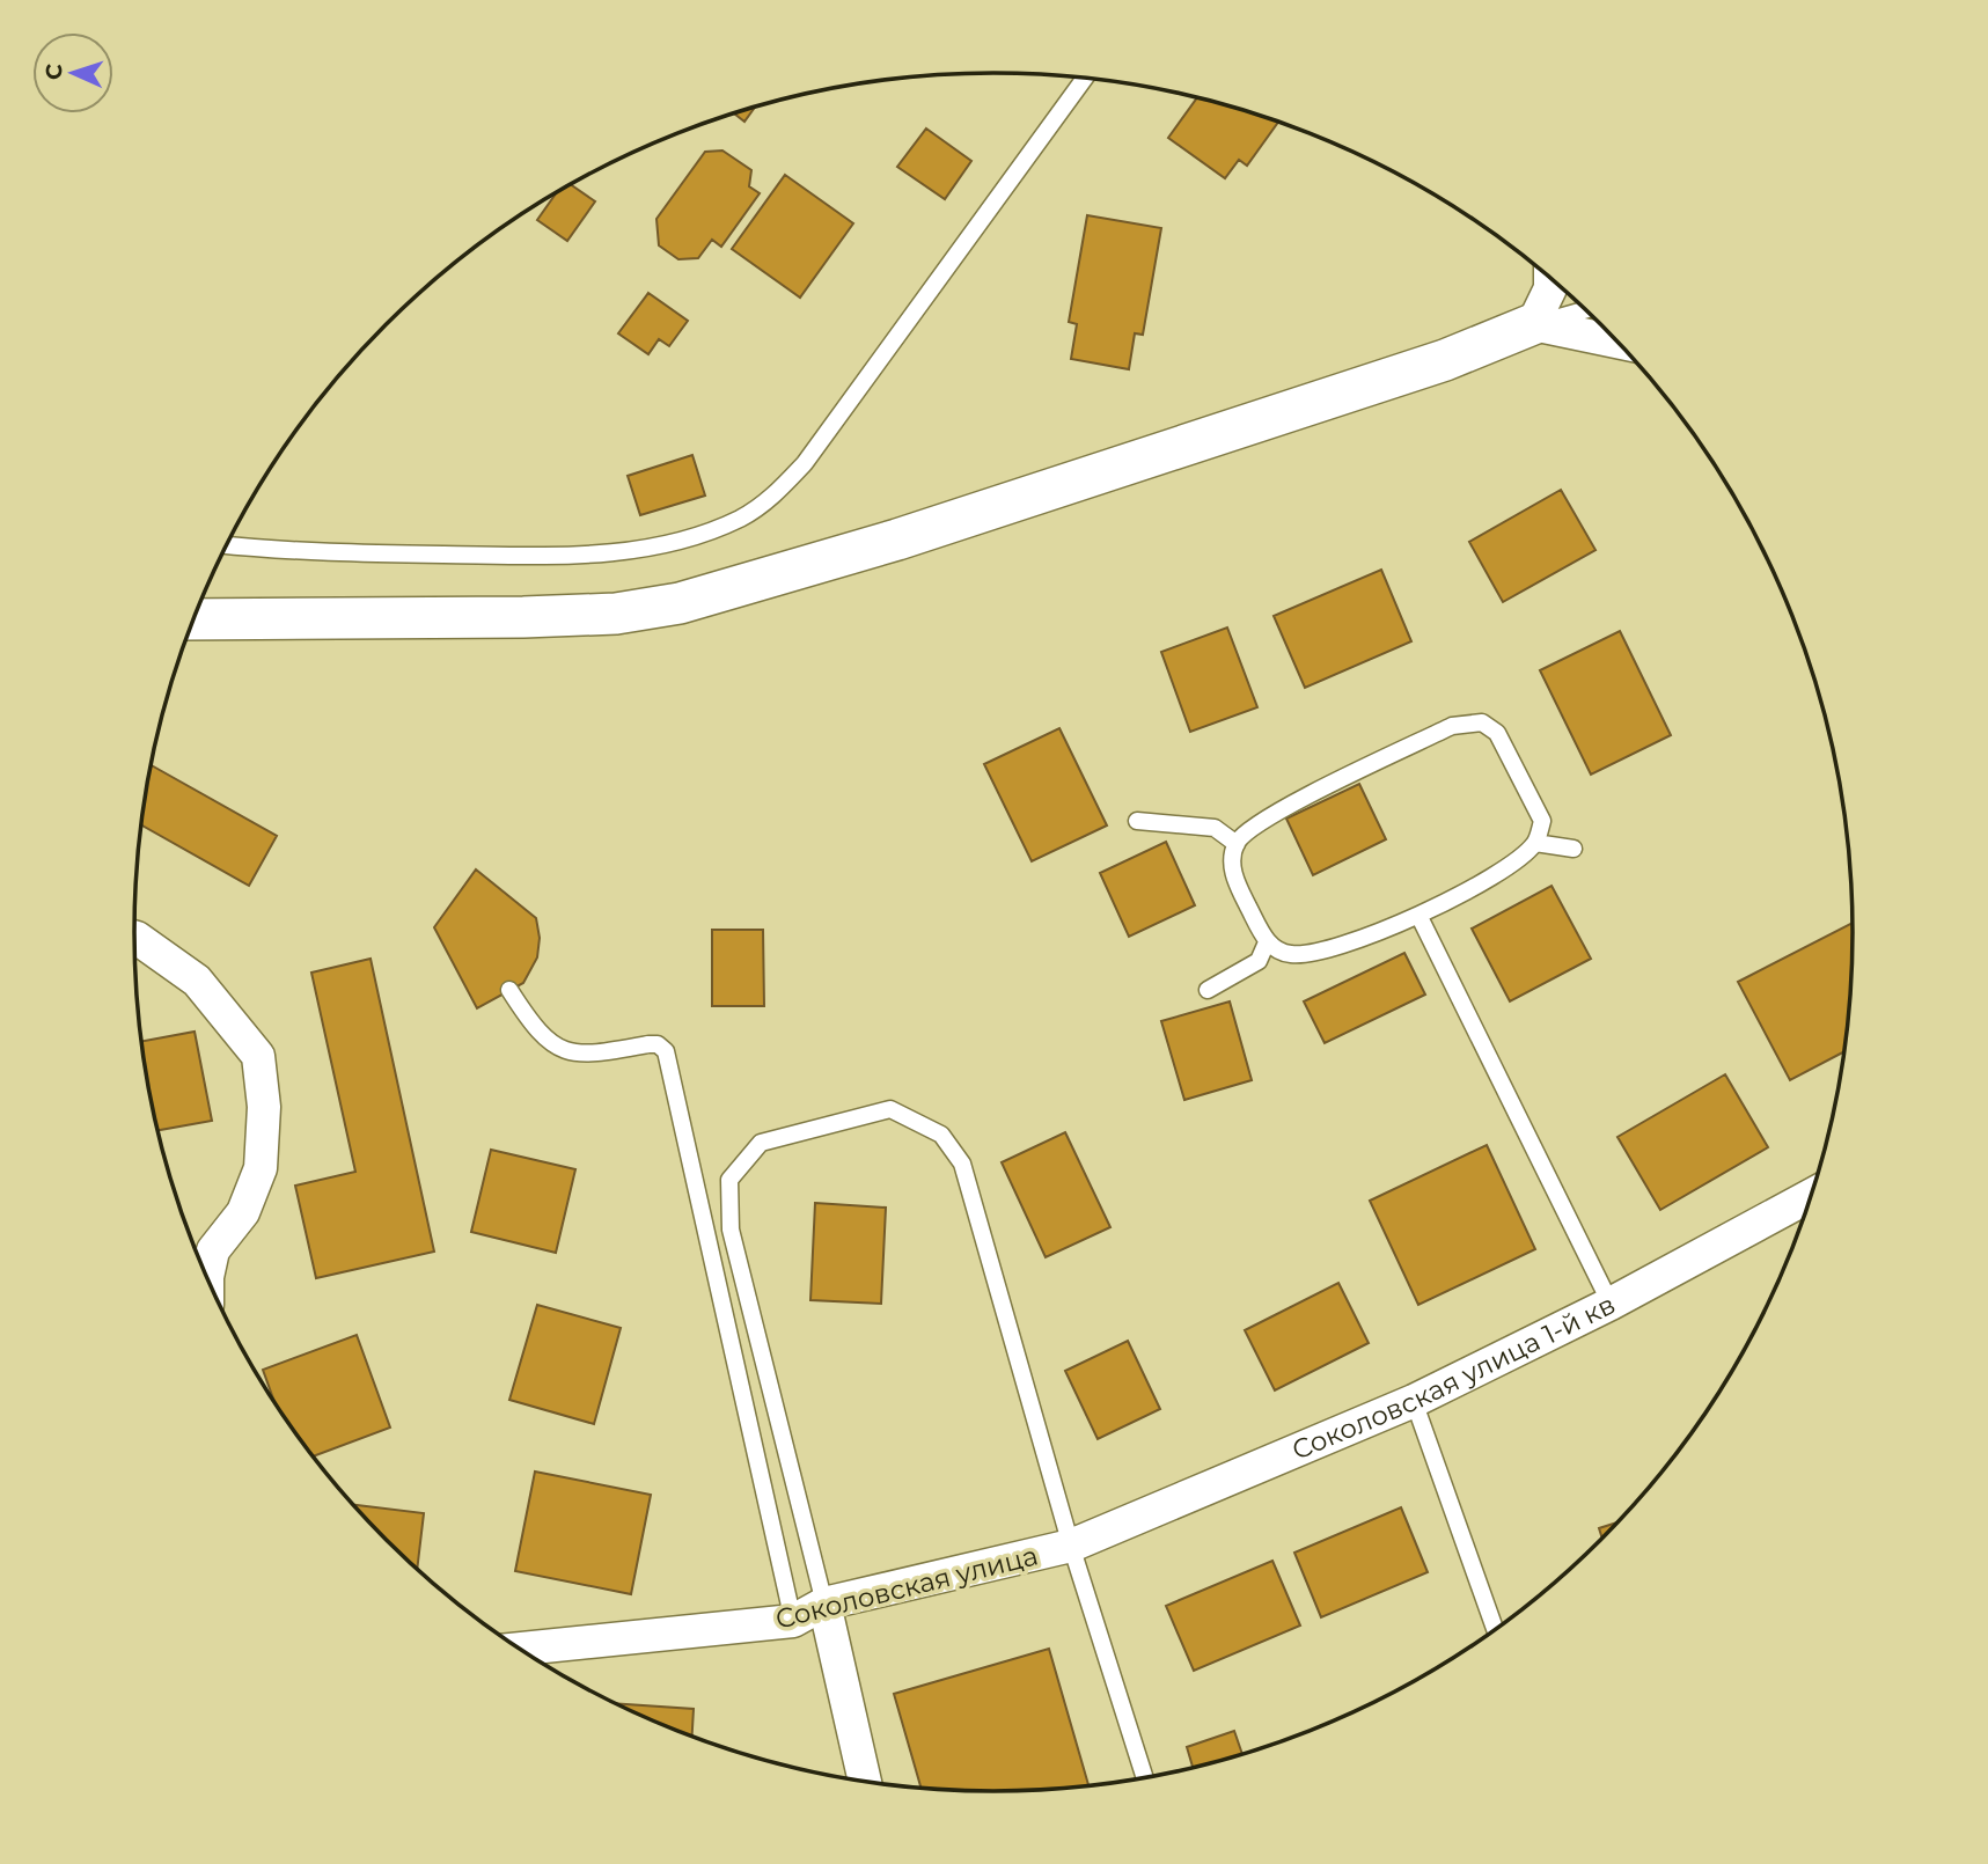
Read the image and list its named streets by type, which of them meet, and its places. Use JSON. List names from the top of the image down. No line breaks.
{"streets":{"street":["Соколовская улица 1-й кв","Соколовская улица"]},"crossings":[["Соколовская улица 1-й кв","Соколовская улица"]],"north":"left"}
